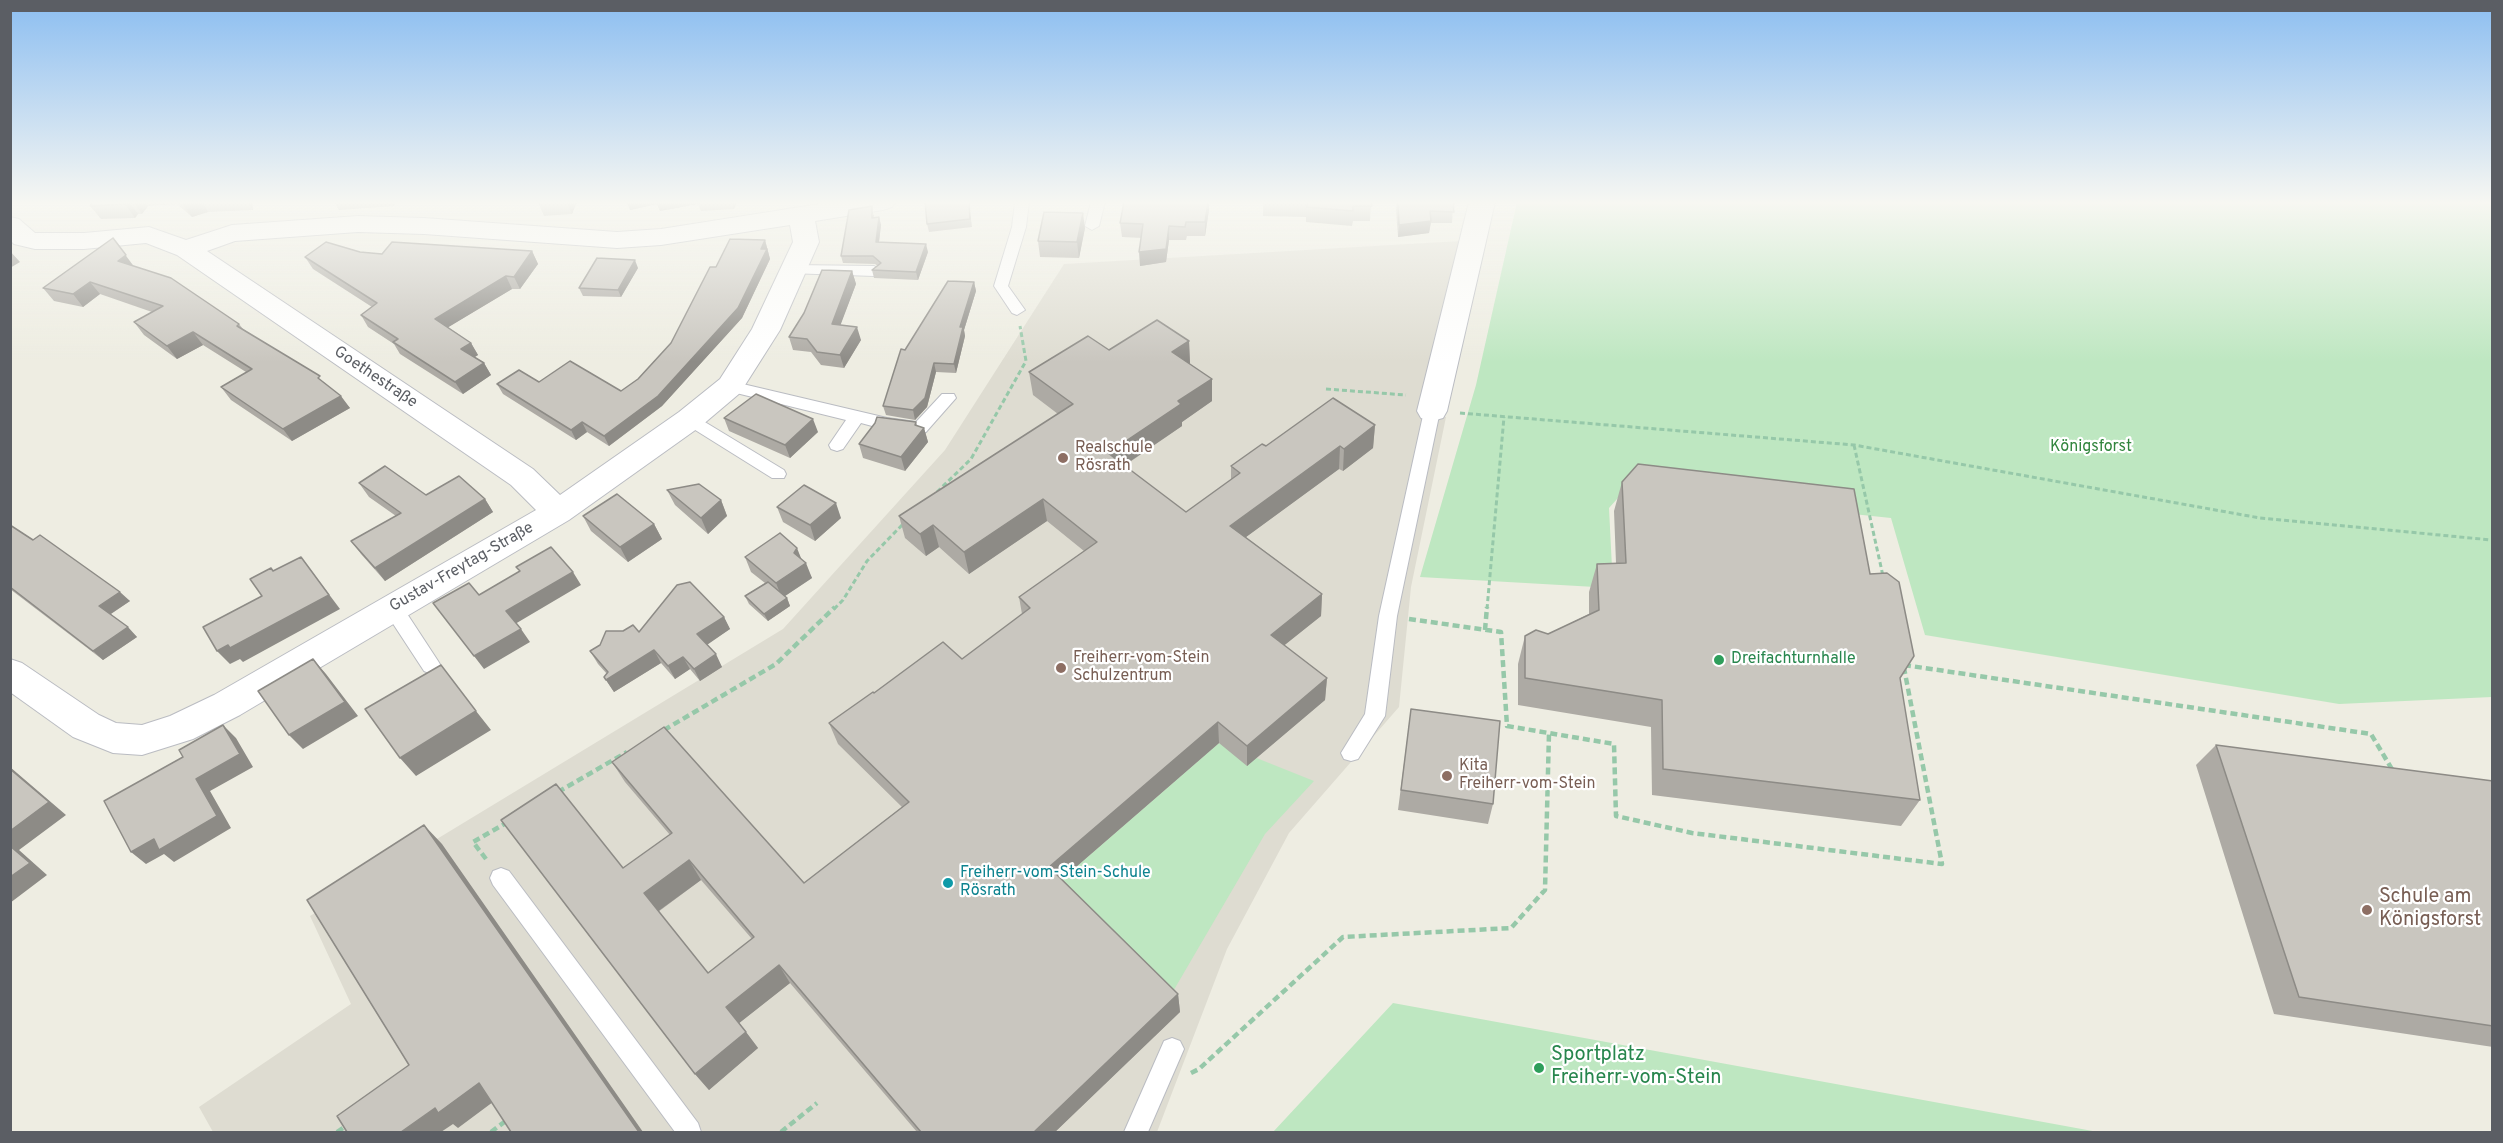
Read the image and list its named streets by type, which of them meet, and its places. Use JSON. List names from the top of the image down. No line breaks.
{"streets":{"street":["Goethestraße","Gustav-Freytag-Straße"]},"crossings":[["Goethestraße","Gustav-Freytag-Straße"]],"parks":["Königsforst"],"places":["Realschule Rösrath","Dreifachturnhalle","Freiherr-vom-Stein Schulzentrum","Kita Freiherr-vom-Stein","Freiherr-vom-Stein-Schule Rösrath","Schule am Königsforst","Sportplatz Freiherr-vom-Stein"]}
